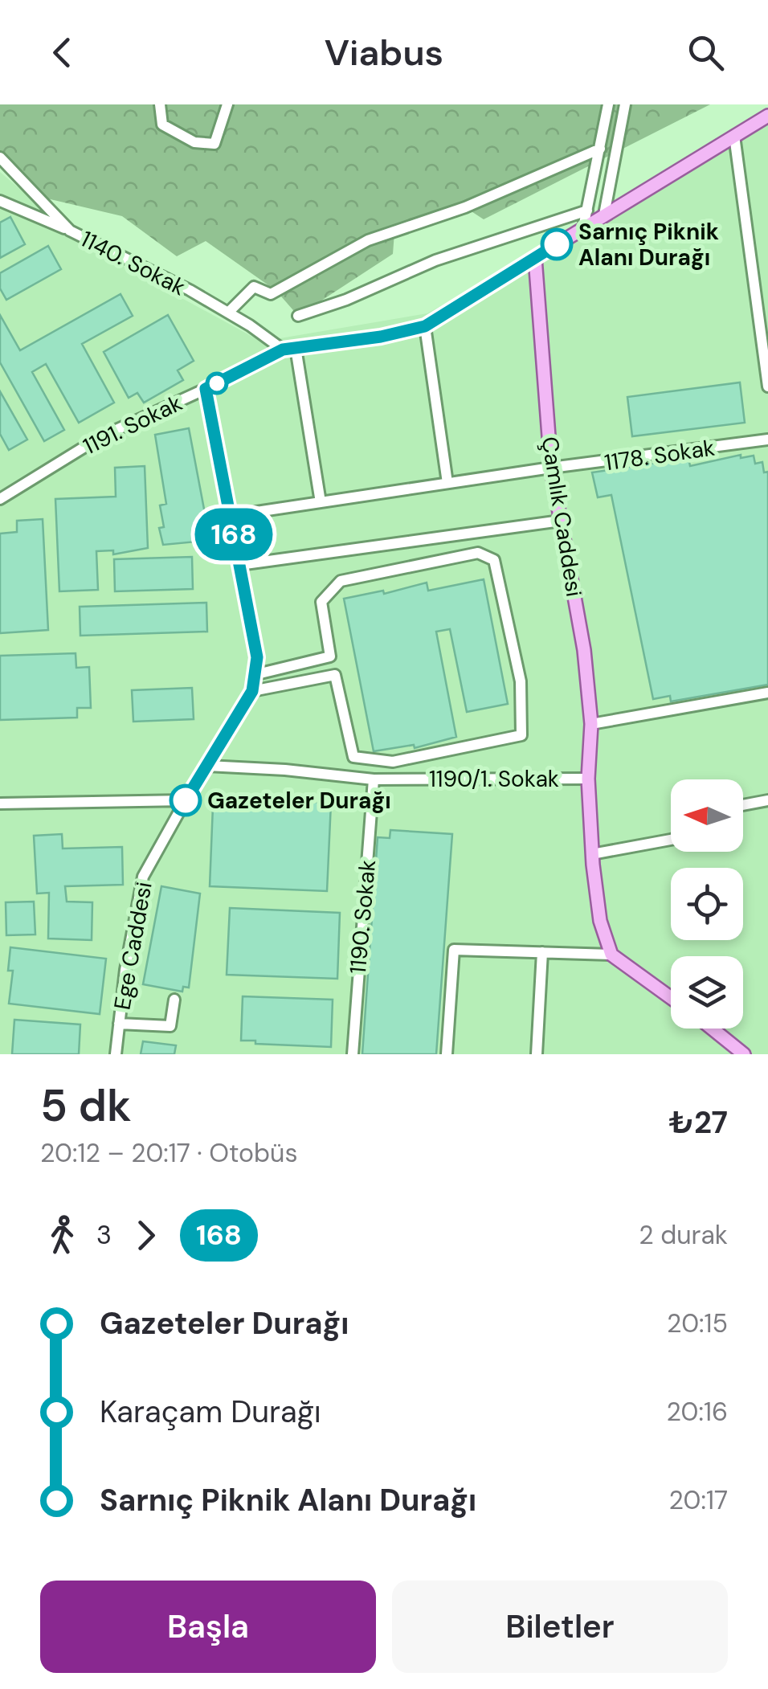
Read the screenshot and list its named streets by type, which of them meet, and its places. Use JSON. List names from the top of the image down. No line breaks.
{"streets":{"main road":["Çamlık Caddesi"],"street":["1140. Sokak","1191. Sokak","1178. Sokak","1190/1. Sokak","1190. Sokak","Ege Caddesi"]},"crossings":[["1140. Sokak","1191. Sokak"],["1191. Sokak","Çamlık Caddesi"],["1191. Sokak","Ege Caddesi"],["1178. Sokak","Çamlık Caddesi"],["1178. Sokak","Ege Caddesi"],["Çamlık Caddesi","1190/1. Sokak"],["1190/1. Sokak","1190. Sokak"],["1190/1. Sokak","Ege Caddesi"]],"places":["Sarnıç Piknik Alanı Durağı","Gazeteler Durağı"],"lines":["bus line 168"],"north":"left","page":{"header":"Viabus","on_map":"168","heading":["5 dk","20:12 – 20:17 · Otobüs","₺27"],"legs":["3","168","2 durak"],"list":[{"name":"Gazeteler Durağı","value":"20:15"},{"name":"Karaçam Durağı","value":"20:16"},{"name":"Sarnıç Piknik Alanı Durağı","value":"20:17"}],"buttons":["Başla","Biletler"]}}
